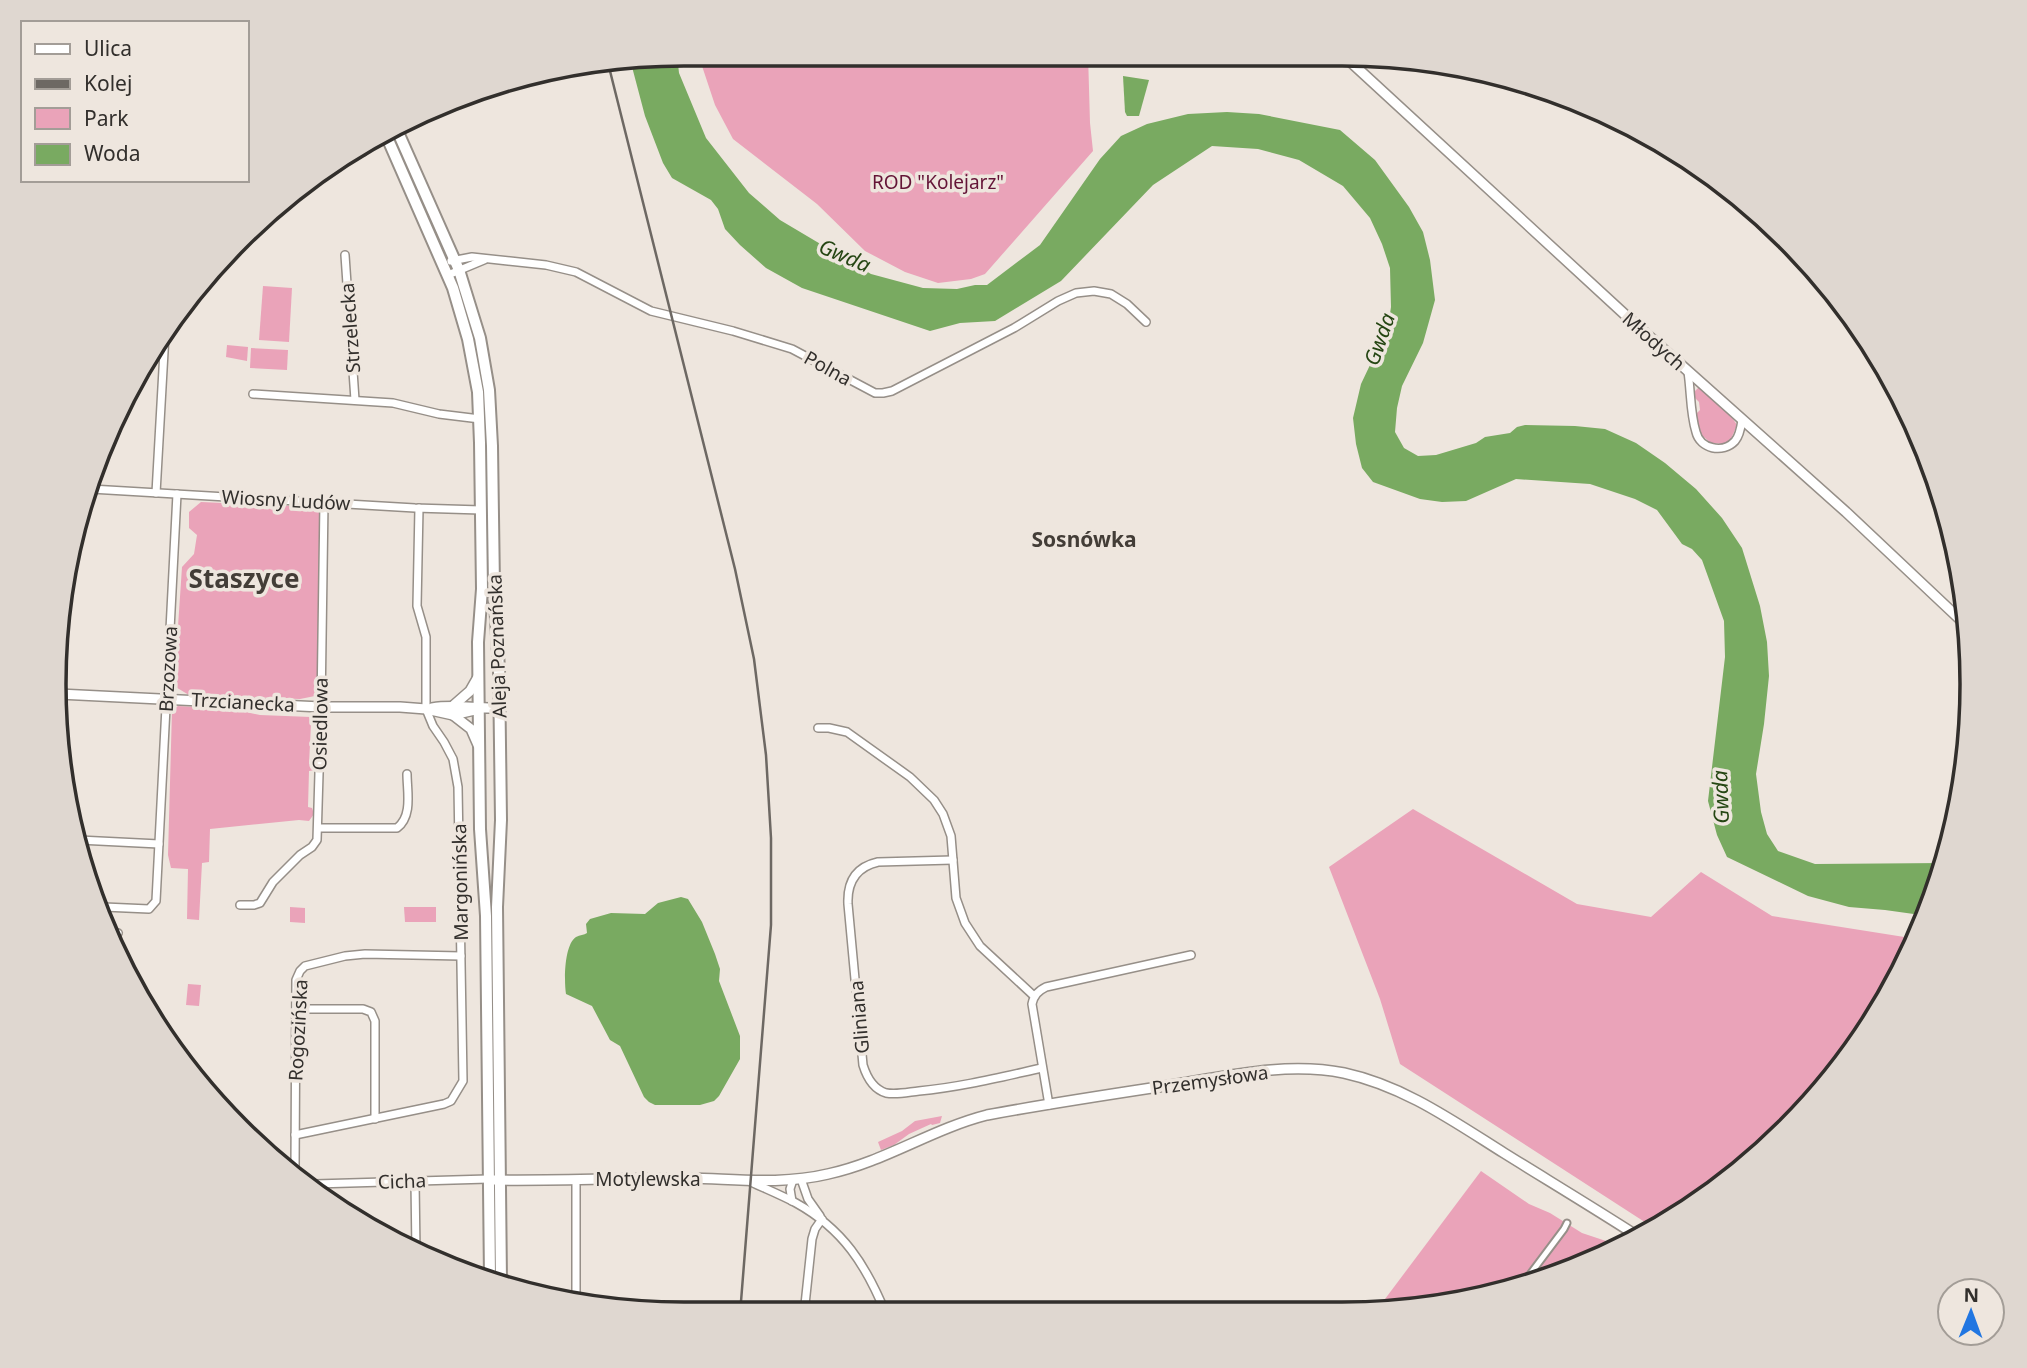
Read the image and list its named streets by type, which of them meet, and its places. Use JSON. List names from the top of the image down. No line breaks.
{"streets":{"main road":["Aleja Poznańska"],"street":["Strzelecka","Młodych","Polna","Wiosny Ludów","Brzozowa","Trzcianecka","Osiedlowa","Margonińska","Gliniana","Rogozińska","Przemysłowa","Motylewska","Cicha"]},"crossings":[["Strzelecka","Aleja Poznańska"],["Polna","Aleja Poznańska"],["Wiosny Ludów","Aleja Poznańska"],["Wiosny Ludów","Brzozowa"],["Wiosny Ludów","Osiedlowa"],["Wiosny Ludów","Margonińska"],["Aleja Poznańska","Trzcianecka"],["Aleja Poznańska","Motylewska"],["Aleja Poznańska","Cicha"],["Brzozowa","Trzcianecka"],["Trzcianecka","Osiedlowa"],["Trzcianecka","Margonińska"],["Margonińska","Rogozińska"],["Przemysłowa","Motylewska"]],"districts":["Sosnówka","Staszyce"],"water":["Gwda"],"parks":["ROD \"Kolejarz\""],"legend":["Ulica","Kolej","Park","Woda"],"north":"top"}
